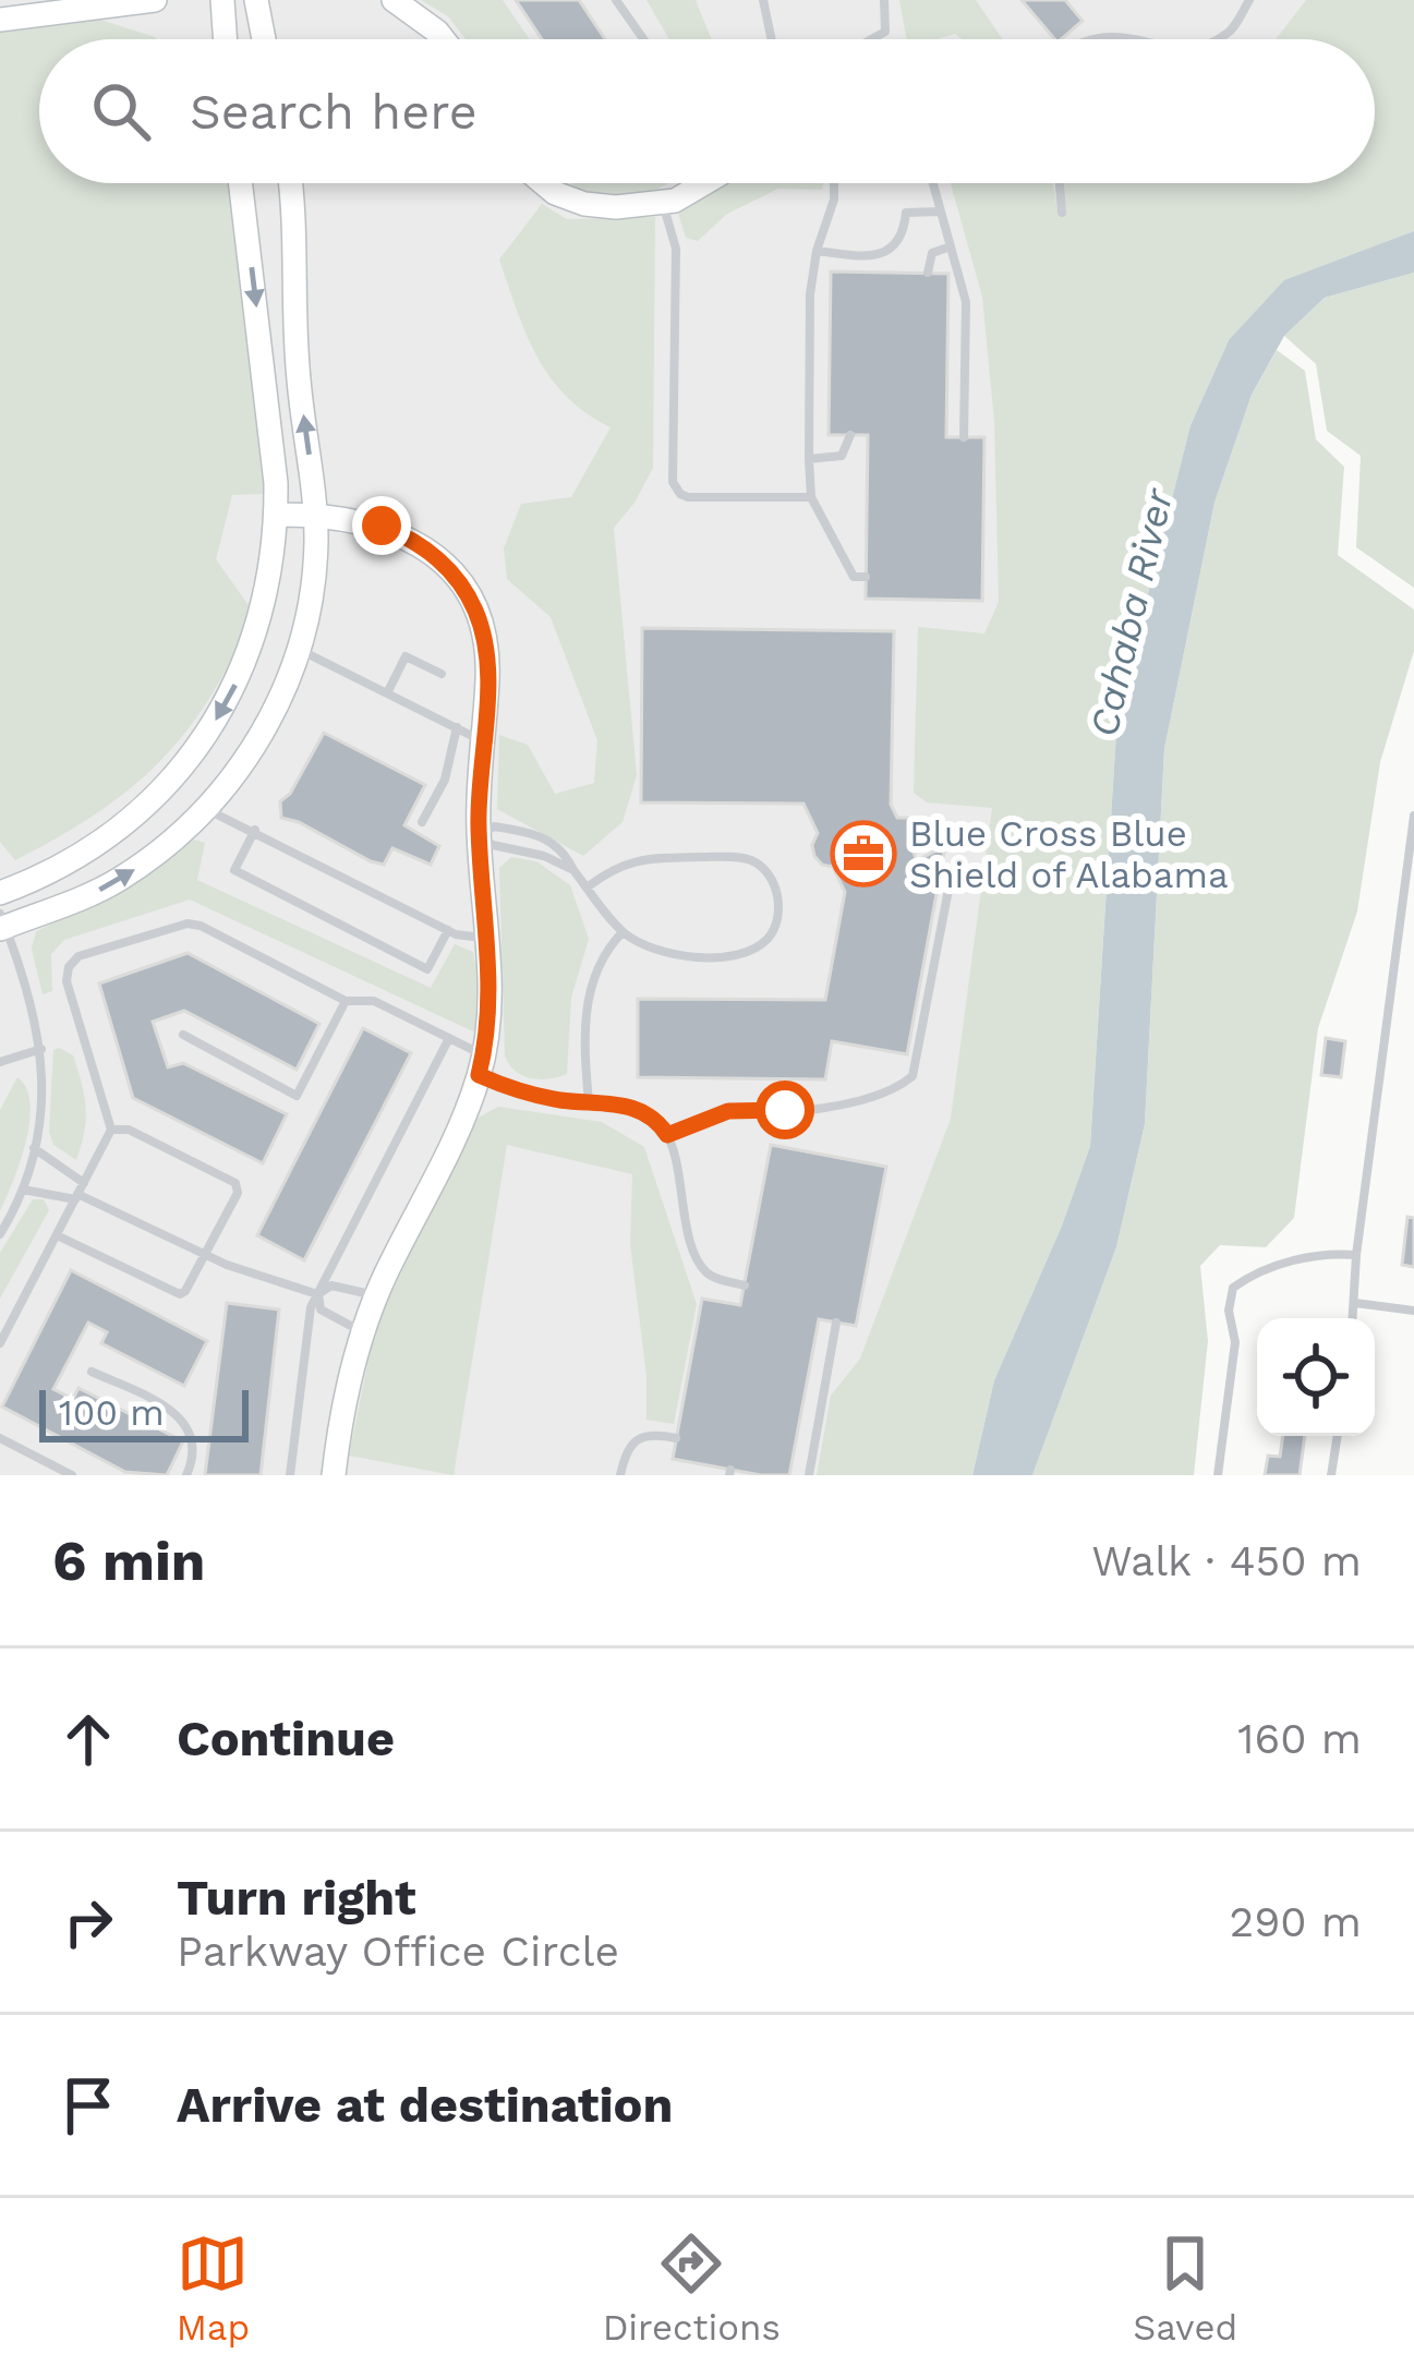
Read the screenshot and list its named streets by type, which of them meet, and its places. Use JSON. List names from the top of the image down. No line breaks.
{"water":["Cahaba River"],"places":{"office":["Blue Cross Blue Shield of Alabama"]},"scale_bar":"100 m","page":{"search":"Search here","scale":"100 m","heading":["6 min","Walk · 450 m"],"list":[["Continue","160 m"],["Turn right","Parkway Office Circle","290 m"],"Arrive at destination"],"nav":["Map","Directions","Saved"]}}
